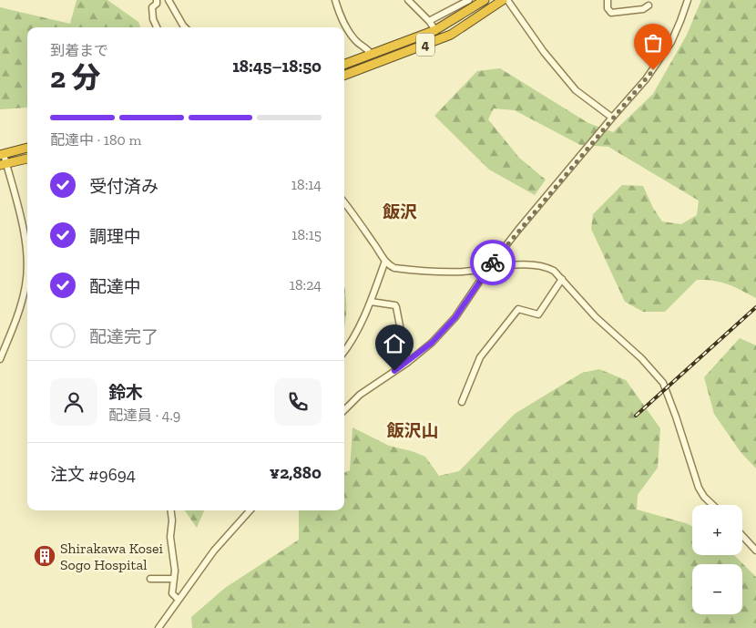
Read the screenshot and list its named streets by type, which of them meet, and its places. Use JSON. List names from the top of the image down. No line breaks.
{"streets":{"highway":["4"]},"districts":["飯沢","飯沢山"],"places":{"building":["Shirakawa Kosei Sogo Hospital"]},"page":{"heading":["2 分","到着まで","18:45–18:50"],"panel":["鈴木","配達員 · 4.9","注文 #9694","¥2,880"],"bar":"配達中 · 180 m","list":[["受付済み","18:14"],["調理中","18:15"],["配達中","18:24"],"配達完了"],"map_buttons":["+","−"]}}
